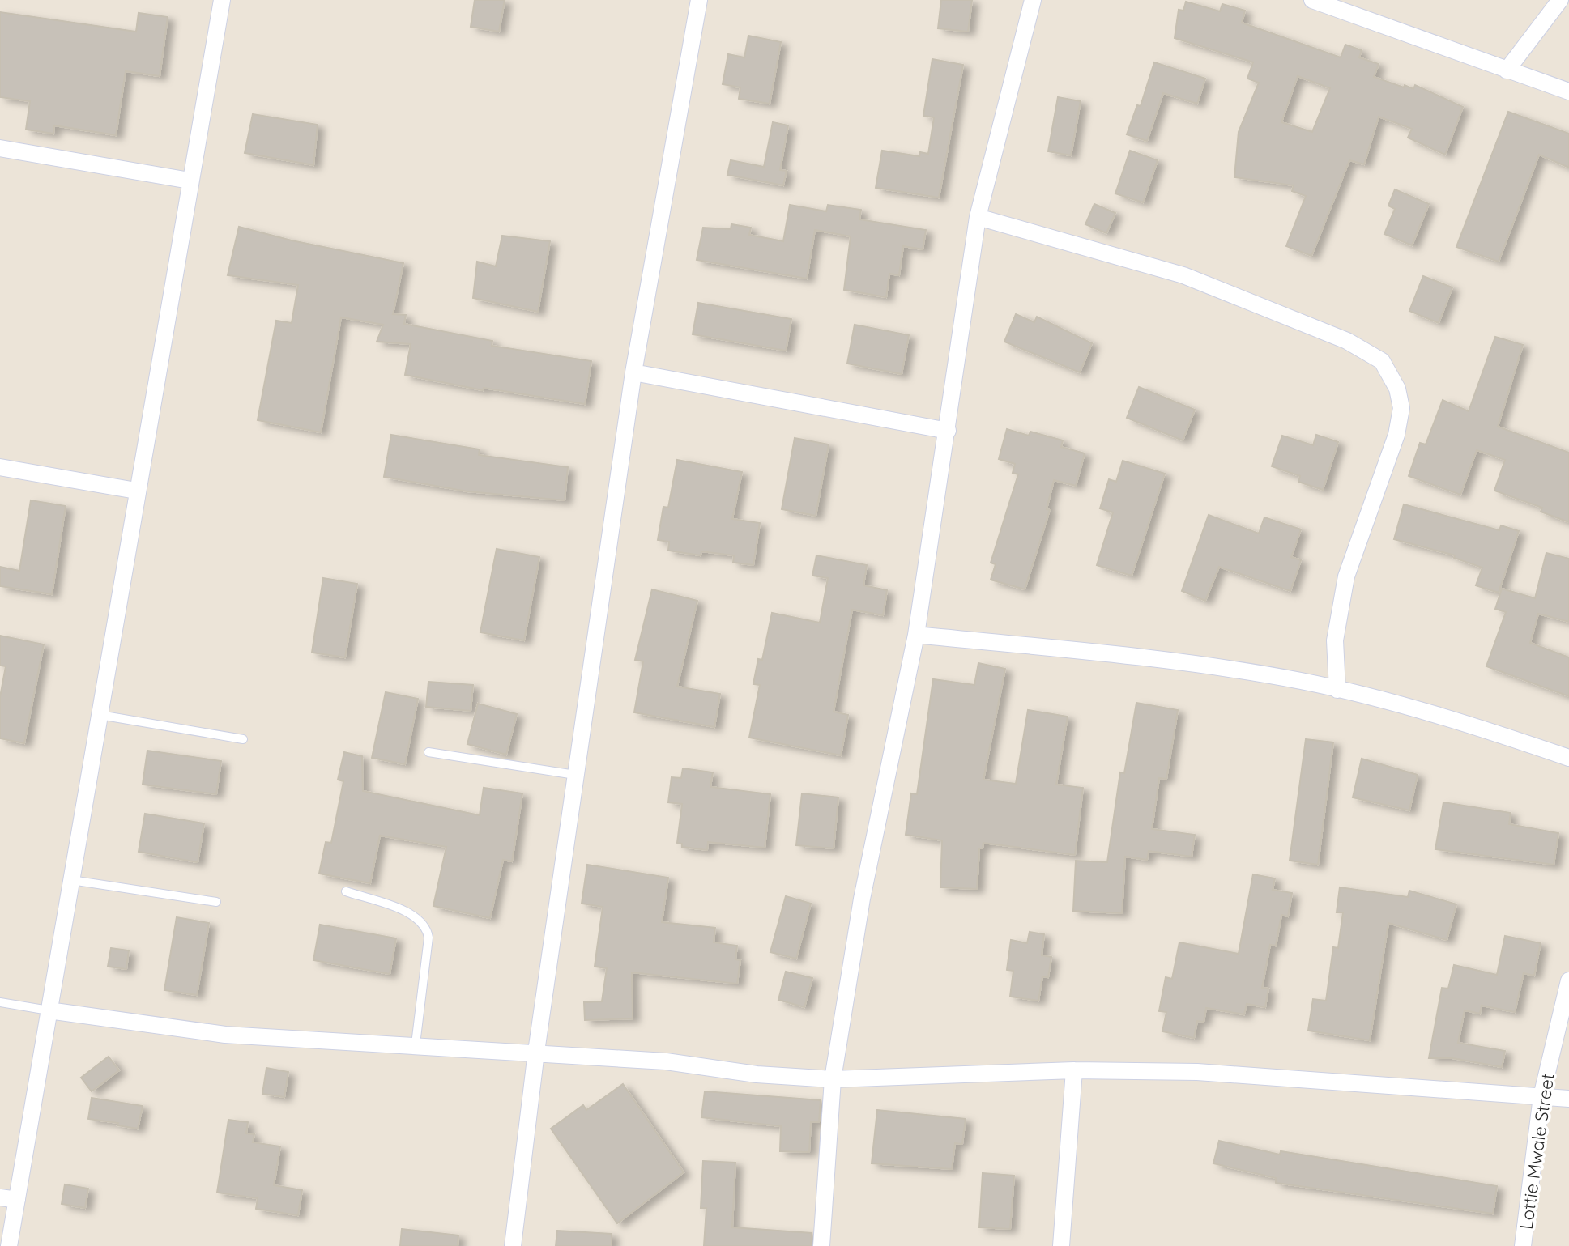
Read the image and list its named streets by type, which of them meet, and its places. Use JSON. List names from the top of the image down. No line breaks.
{"streets":{"street":["Lottie Mwale Street"]}}
